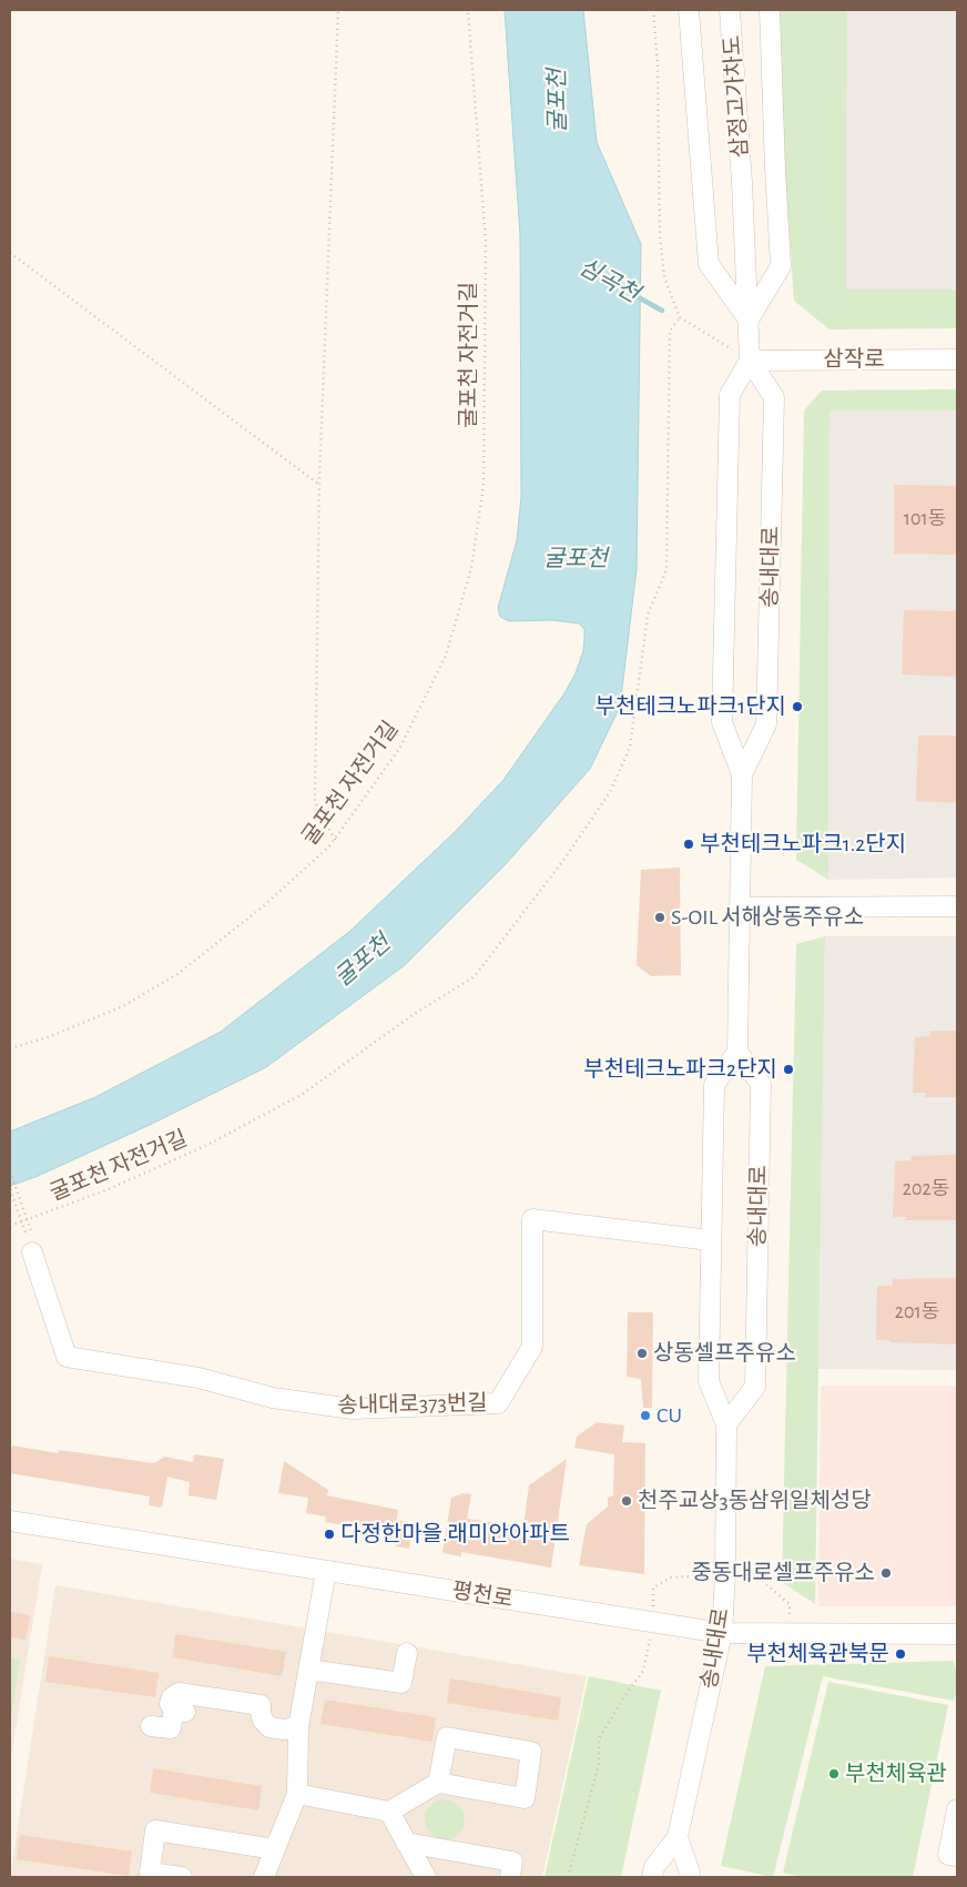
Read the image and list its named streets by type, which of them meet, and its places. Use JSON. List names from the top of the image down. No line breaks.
{"streets":{"street":["삼정고가차도","삼작로","송내대로","송내대로373번길","평천로"],"path":["굴포천 자전거길"]},"crossings":[["삼작로","송내대로"],["송내대로","송내대로373번길"],["송내대로","평천로"]],"water":["굴포천","심곡천"],"places":["부천테크노파크1단지","부천테크노파크1.2단지","S-OIL 서해상동주유소","부천테크노파크2단지","상동셀프주유소","CU","천주교상3동삼위일체성당","다정한마을.래미안아파트","중동대로셀프주유소","부천체육관북문","부천체육관"],"house_numbers":["101동","202동","201동"]}
